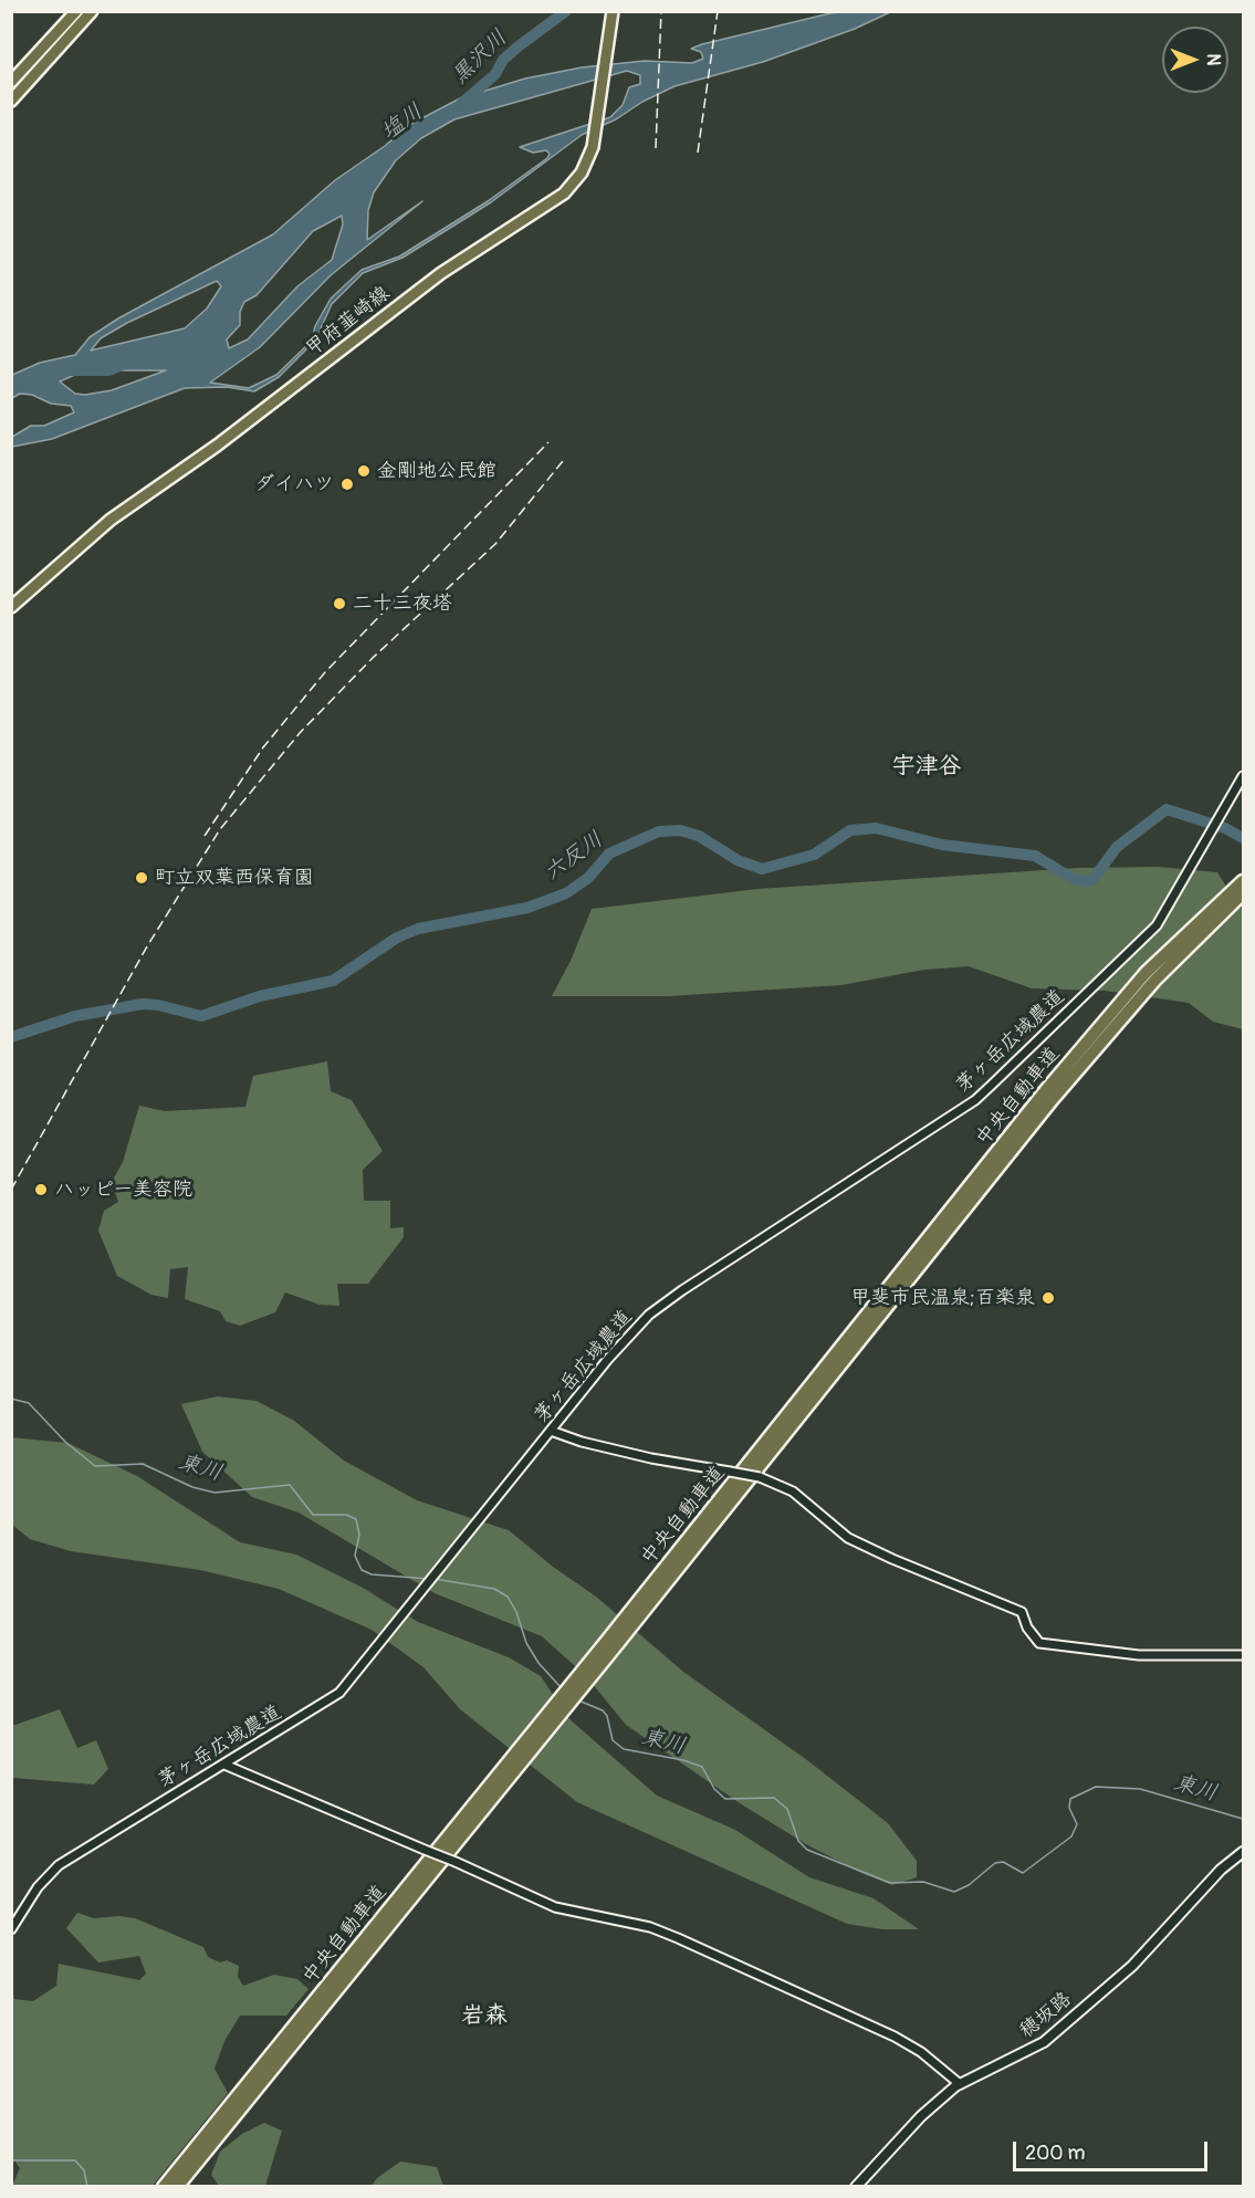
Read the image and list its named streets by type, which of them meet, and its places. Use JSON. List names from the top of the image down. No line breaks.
{"streets":{"highway":["中央自動車道"],"main road":["甲府韮崎線","穂坂路"],"street":["茅ヶ岳広域農道"]},"districts":["宇津谷","岩森"],"water":["黒沢川","塩川","六反川","東川"],"places":["金剛地公民館","ダイハツ","二十三夜塔","町立双葉西保育園","ハッピー美容院","甲斐市民温泉;百楽泉"],"scale_bar":"200 m","north":"right"}
